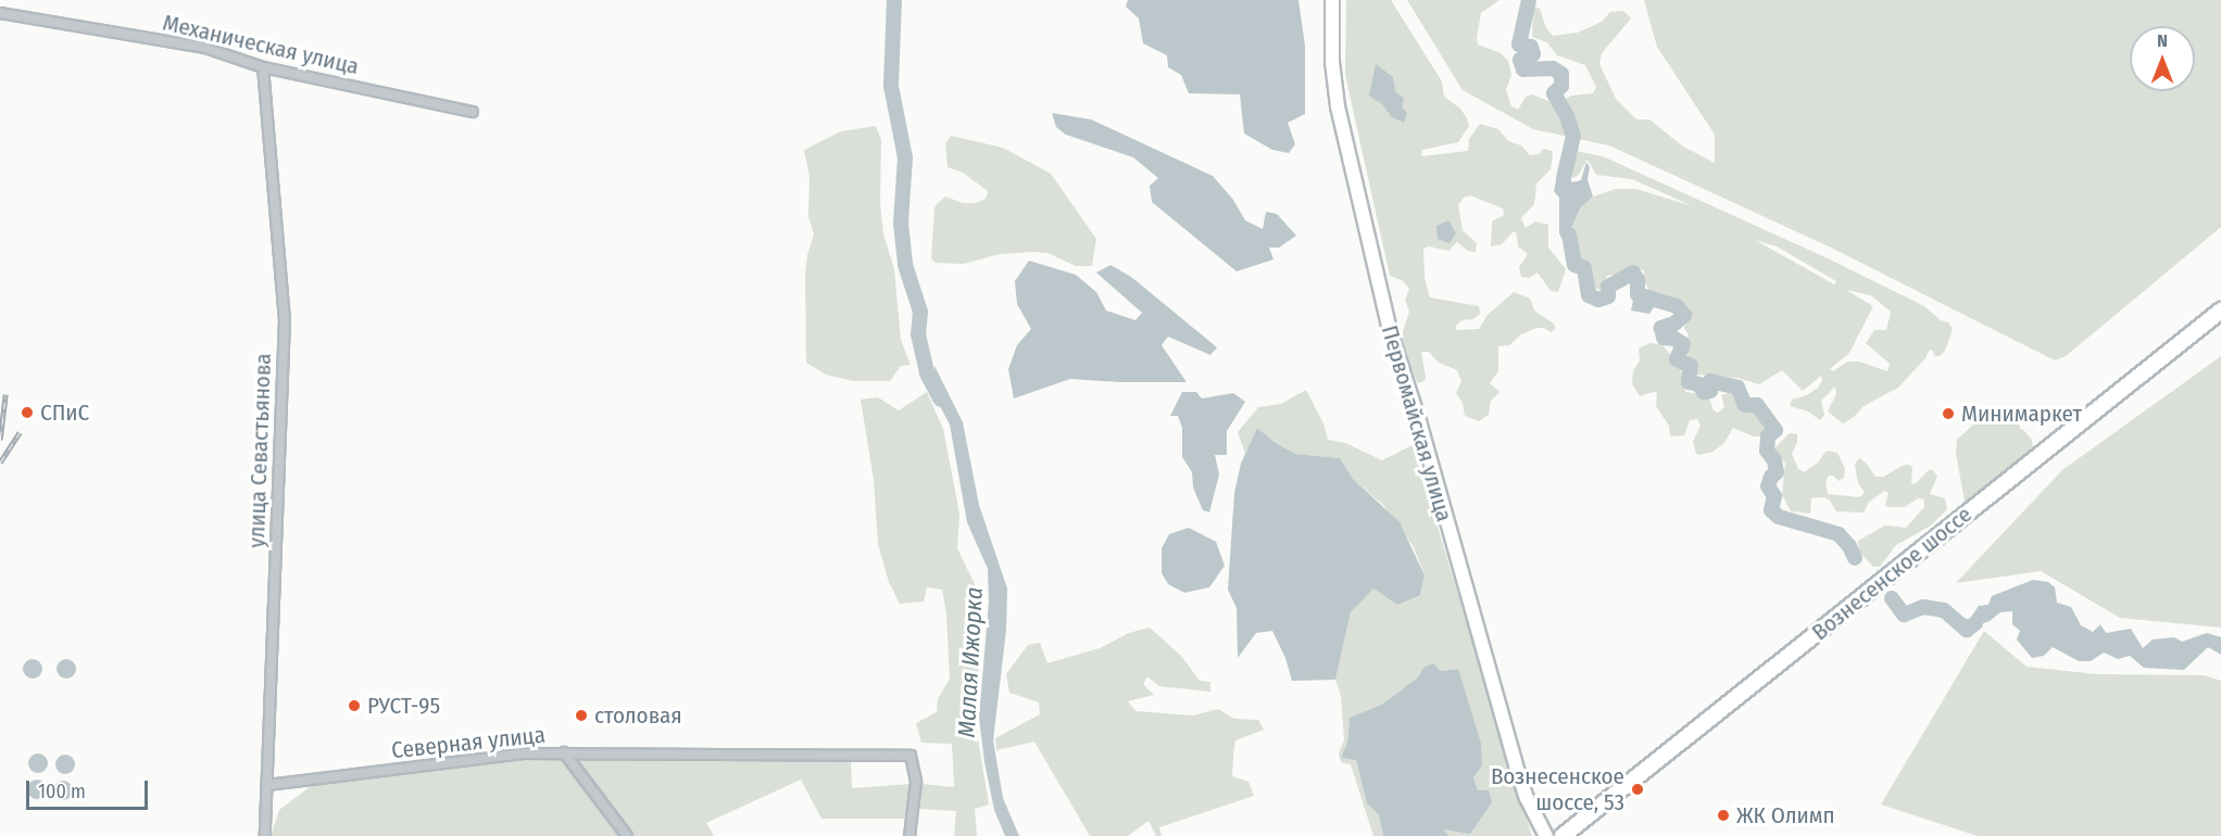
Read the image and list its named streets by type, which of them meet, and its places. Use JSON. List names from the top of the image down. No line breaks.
{"streets":{"main road":["Вознесенское шоссе"],"street":["Механическая улица","Первомайская улица","улица Севастьянова","Северная улица"]},"crossings":[["Механическая улица","улица Севастьянова"],["улица Севастьянова","Северная улица"]],"water":["Малая Ижорка"],"places":["СПиС","Минимаркет","РУСТ-95","столовая","Вознесенское шоссе, 53","ЖК Олимп"],"scale_bar":"100 m","north":"top"}
